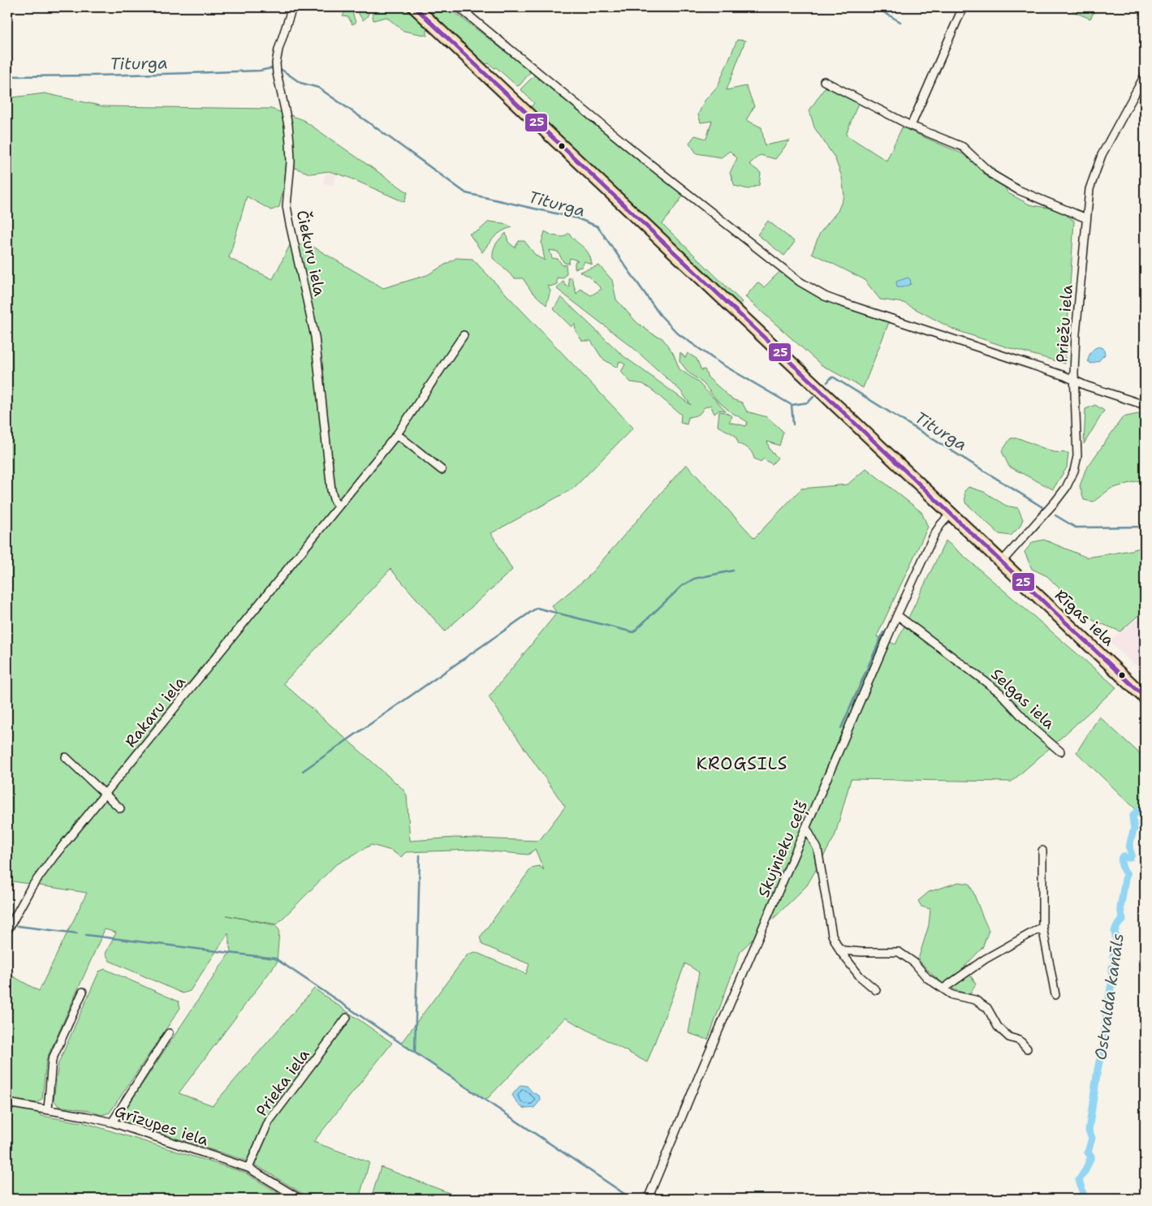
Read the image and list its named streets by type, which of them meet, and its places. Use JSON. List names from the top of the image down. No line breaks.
{"streets":{"main road":["Rīgas iela"],"street":["Čiekuru iela","Priežu iela","Selgas iela","Rakaru iela","Skujnieku ceļš","Prieka iela","Grīzupes iela"]},"crossings":[["Čiekuru iela","Rakaru iela"],["Priežu iela","Rīgas iela"],["Rīgas iela","Skujnieku ceļš"],["Selgas iela","Skujnieku ceļš"],["Prieka iela","Grīzupes iela"]],"districts":["KROGSILS"],"water":["Titurga","Ostvalda kanāls"],"lines":["transit line 25"]}
